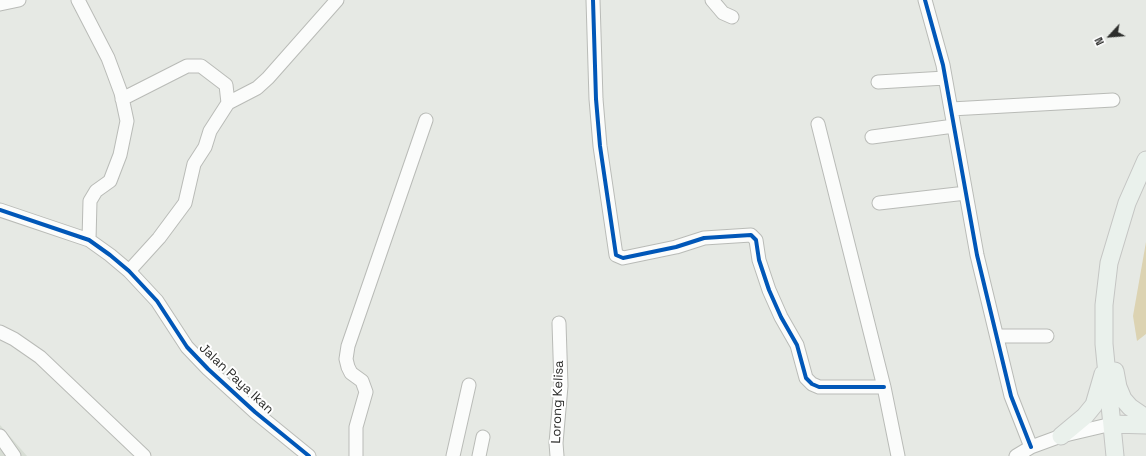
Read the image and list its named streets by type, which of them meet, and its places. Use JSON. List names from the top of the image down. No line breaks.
{"streets":{"street":["Jalan Paya Ikan","Lorong Kelisa"]},"north":"bottom left"}
